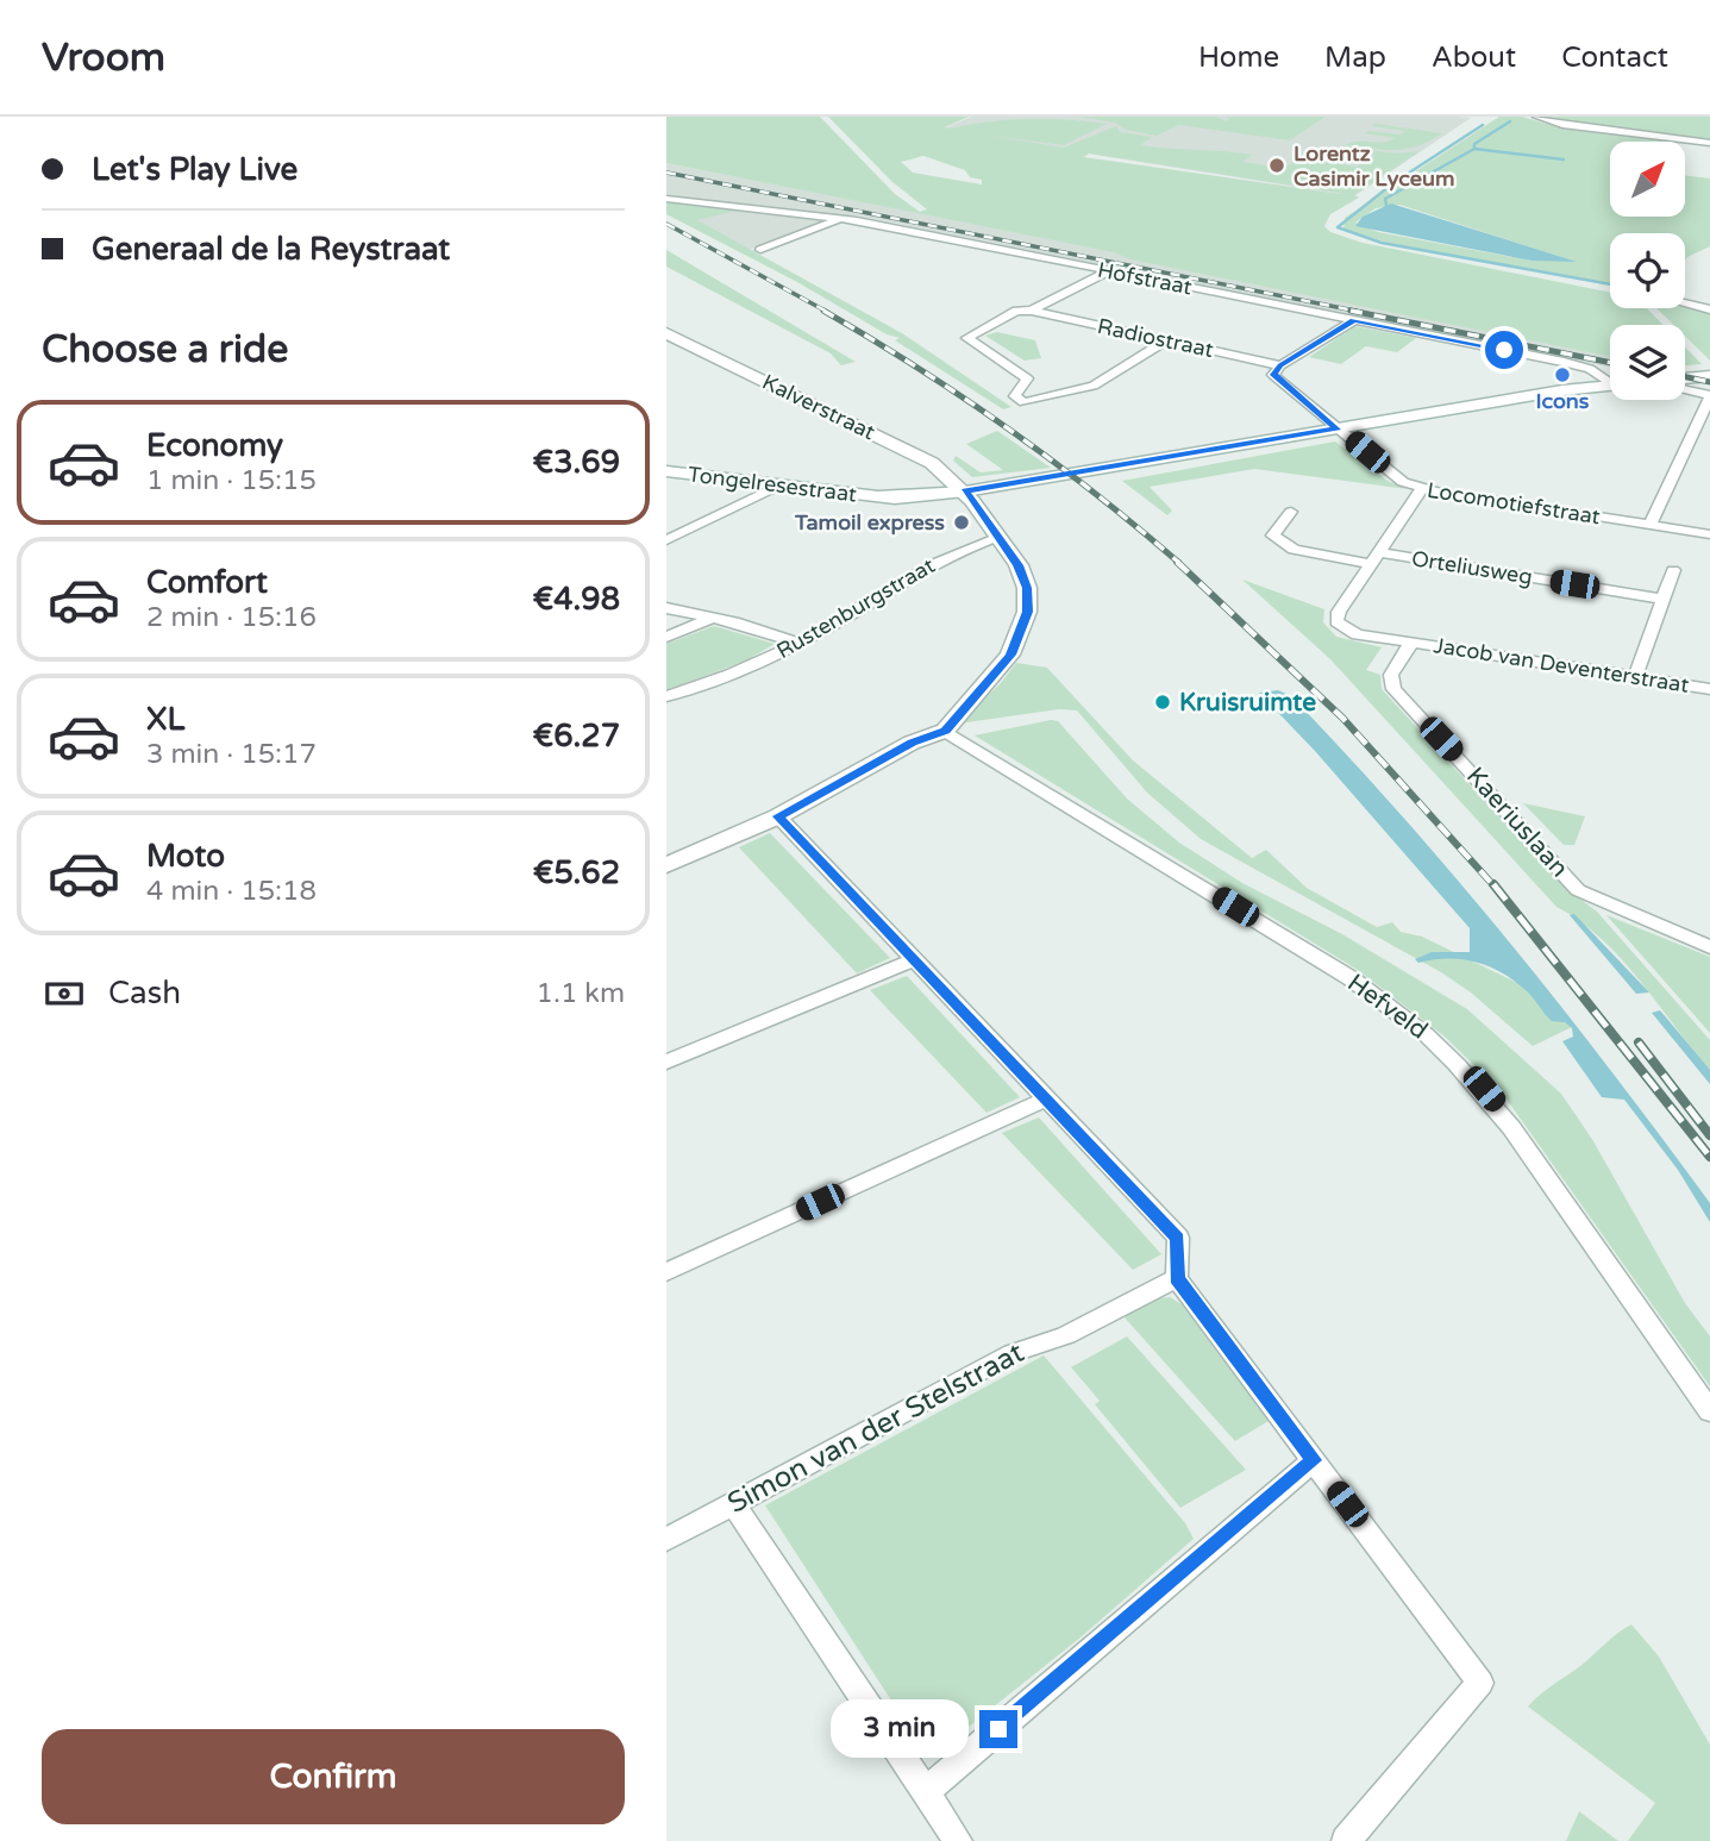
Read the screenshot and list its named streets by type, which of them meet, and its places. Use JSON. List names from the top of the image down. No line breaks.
{"streets":{"street":["Hofstraat","Radiostraat","Kalverstraat","Tongelresestraat","Locomotiefstraat","Orteliusweg","Rustenburgstraat","Jacob van Deventerstraat","Kaeriuslaan","Hefveld","Simon van der Stelstraat"]},"crossings":[["Radiostraat","Locomotiefstraat"],["Kalverstraat","Tongelresestraat"],["Kalverstraat","Rustenburgstraat"],["Kalverstraat","Hefveld"],["Tongelresestraat","Locomotiefstraat"],["Orteliusweg","Jacob van Deventerstraat"],["Jacob van Deventerstraat","Kaeriuslaan"]],"places":["Lorentz Casimir Lyceum","Icons","Tamoil express","Kruisruimte"],"north":"top right","page":{"header":"Vroom","nav":["Home","Map","About","Contact"],"banner":["Let's Play Live","Generaal de la Reystraat"],"heading":"Choose a ride","list":[{"name":"Economy","note":"1 min · 15:15","value":"€3.69"},{"name":"Comfort","note":"2 min · 15:16","value":"€4.98"},{"name":"XL","note":"3 min · 15:17","value":"€6.27"},{"name":"Moto","note":"4 min · 15:18","value":"€5.62"}],"pay":["Cash","1.1 km"],"bubble":"3 min","buttons":"Confirm"}}
